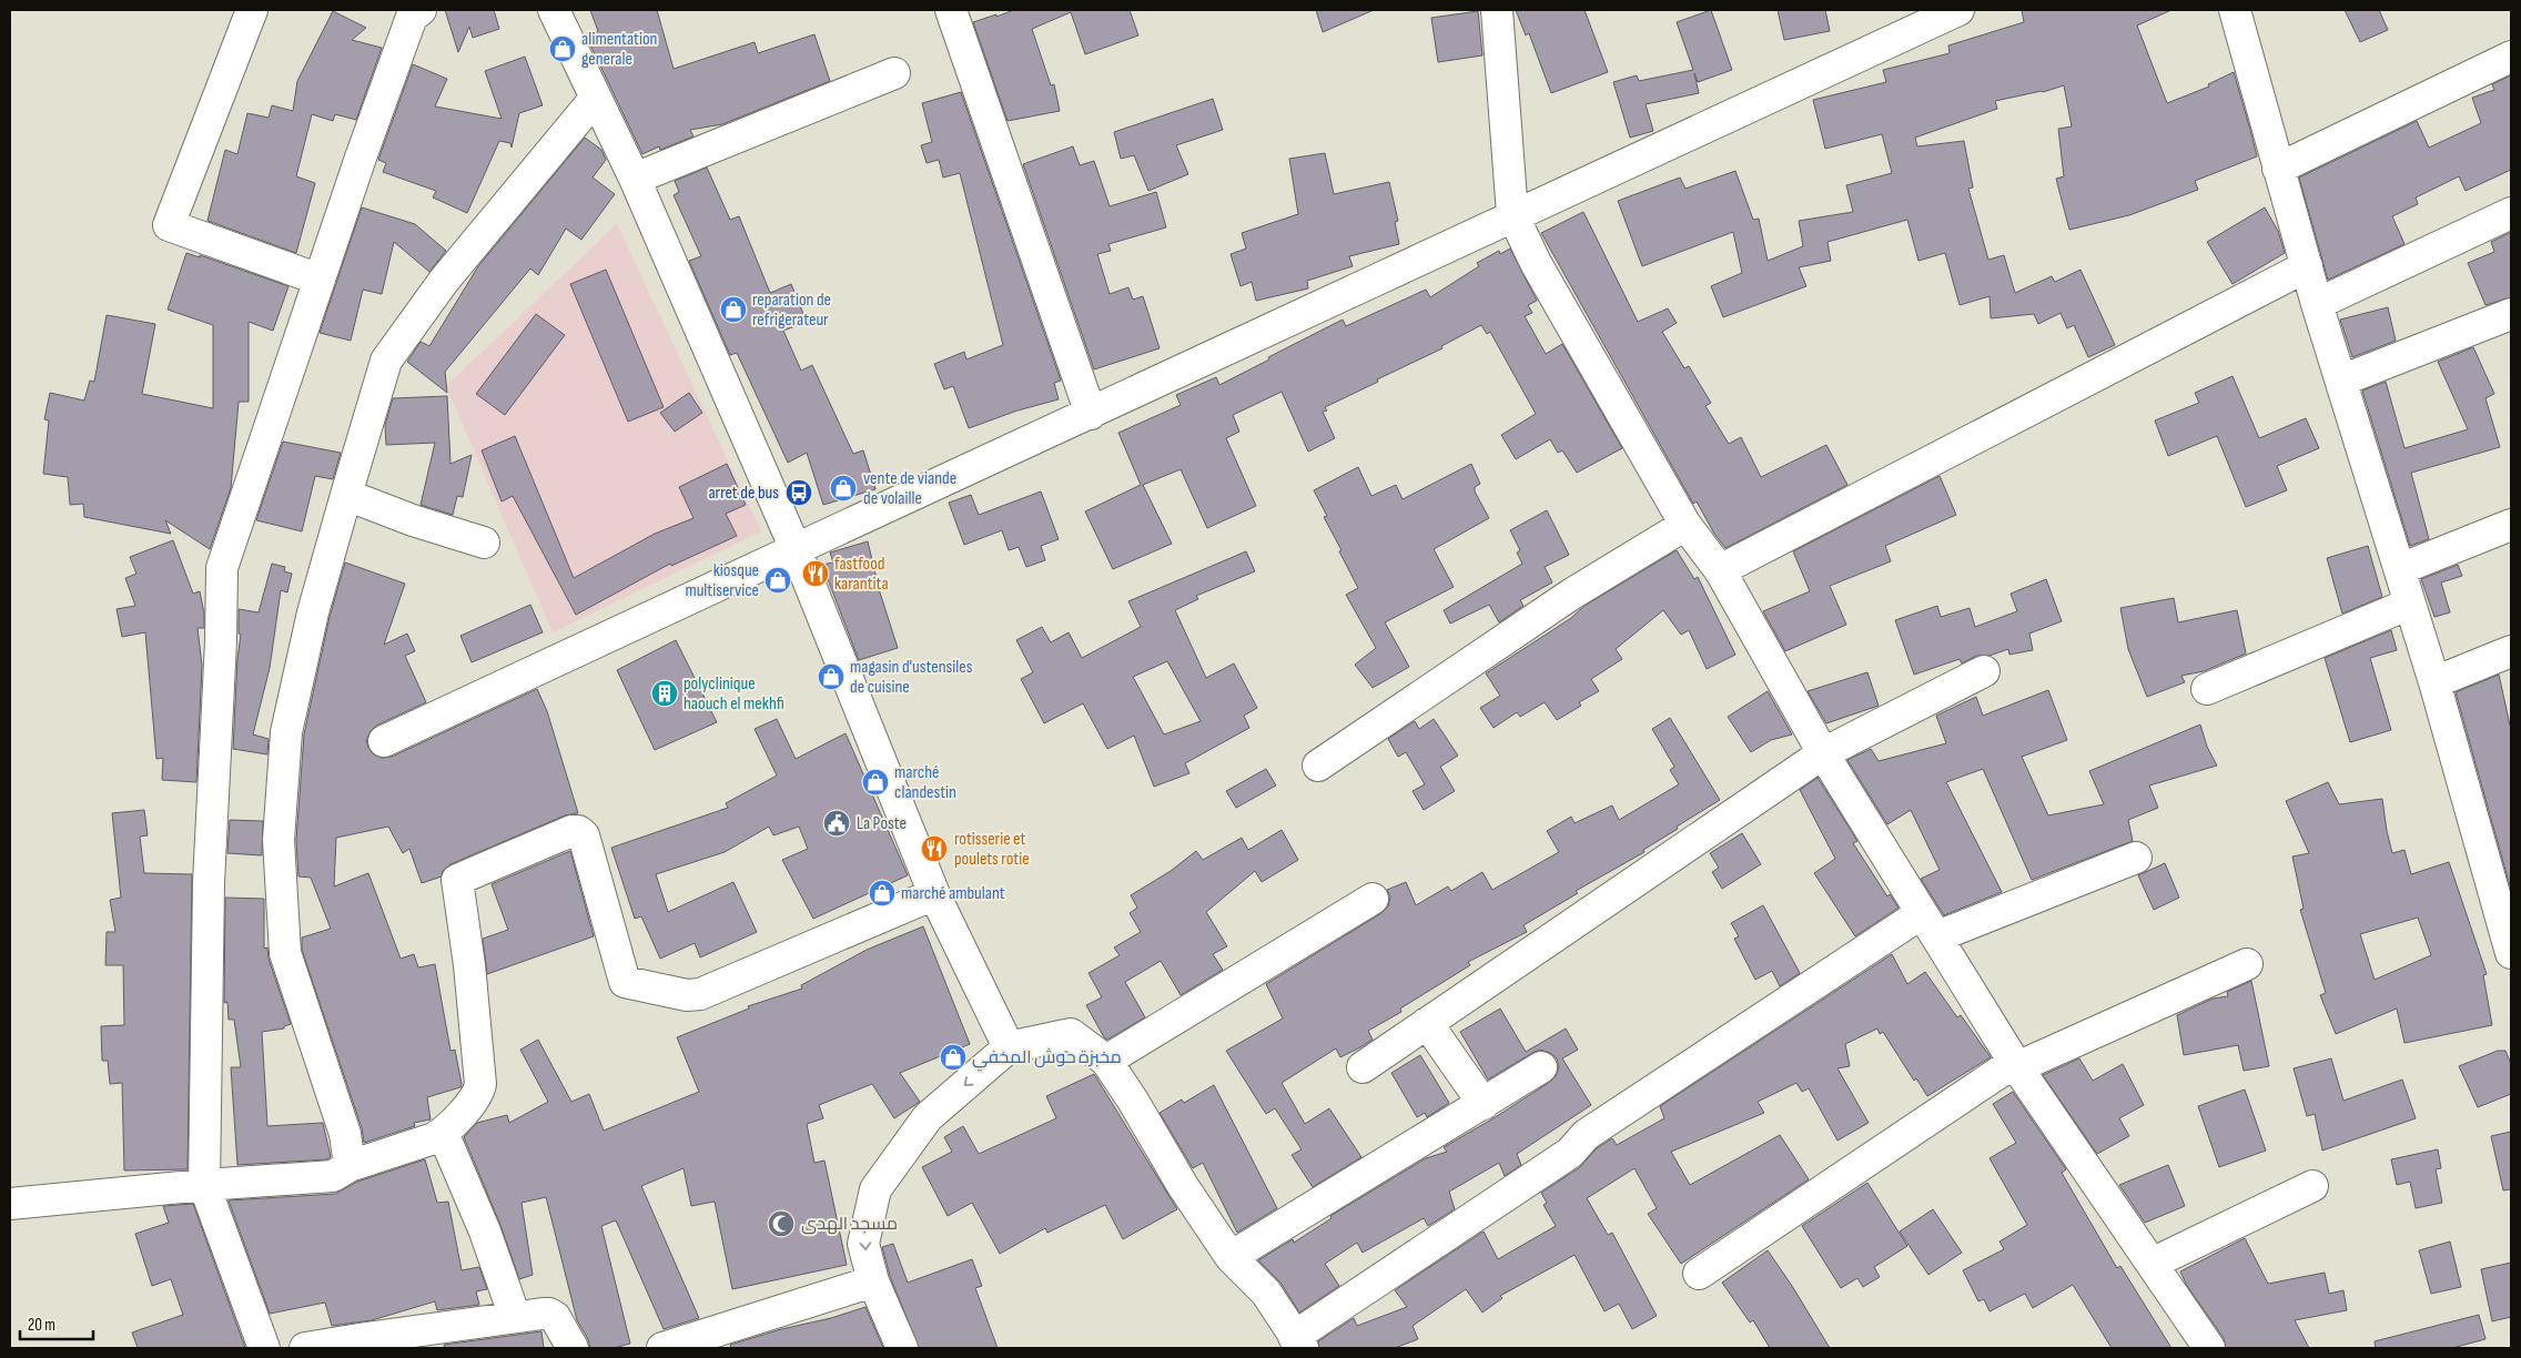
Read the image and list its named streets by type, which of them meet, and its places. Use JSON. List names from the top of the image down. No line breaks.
{"places":{"shop":["alimentation generale","reparation de refrigerateur","vente de viande de volaille","kiosque multiservice","magasin d'ustensiles de cuisine","marché clandestin","marché ambulant","مخبزة حوش المخفي"],"bus stop":["arret de bus"],"restaurant":["fastfood karantita","rotisserie et poulets rotie"],"building":["polyclinique haouch el mekhfi"],"public building":["La Poste"],"mosque":["مسجد الهدى"]},"scale_bar":"20 m"}
